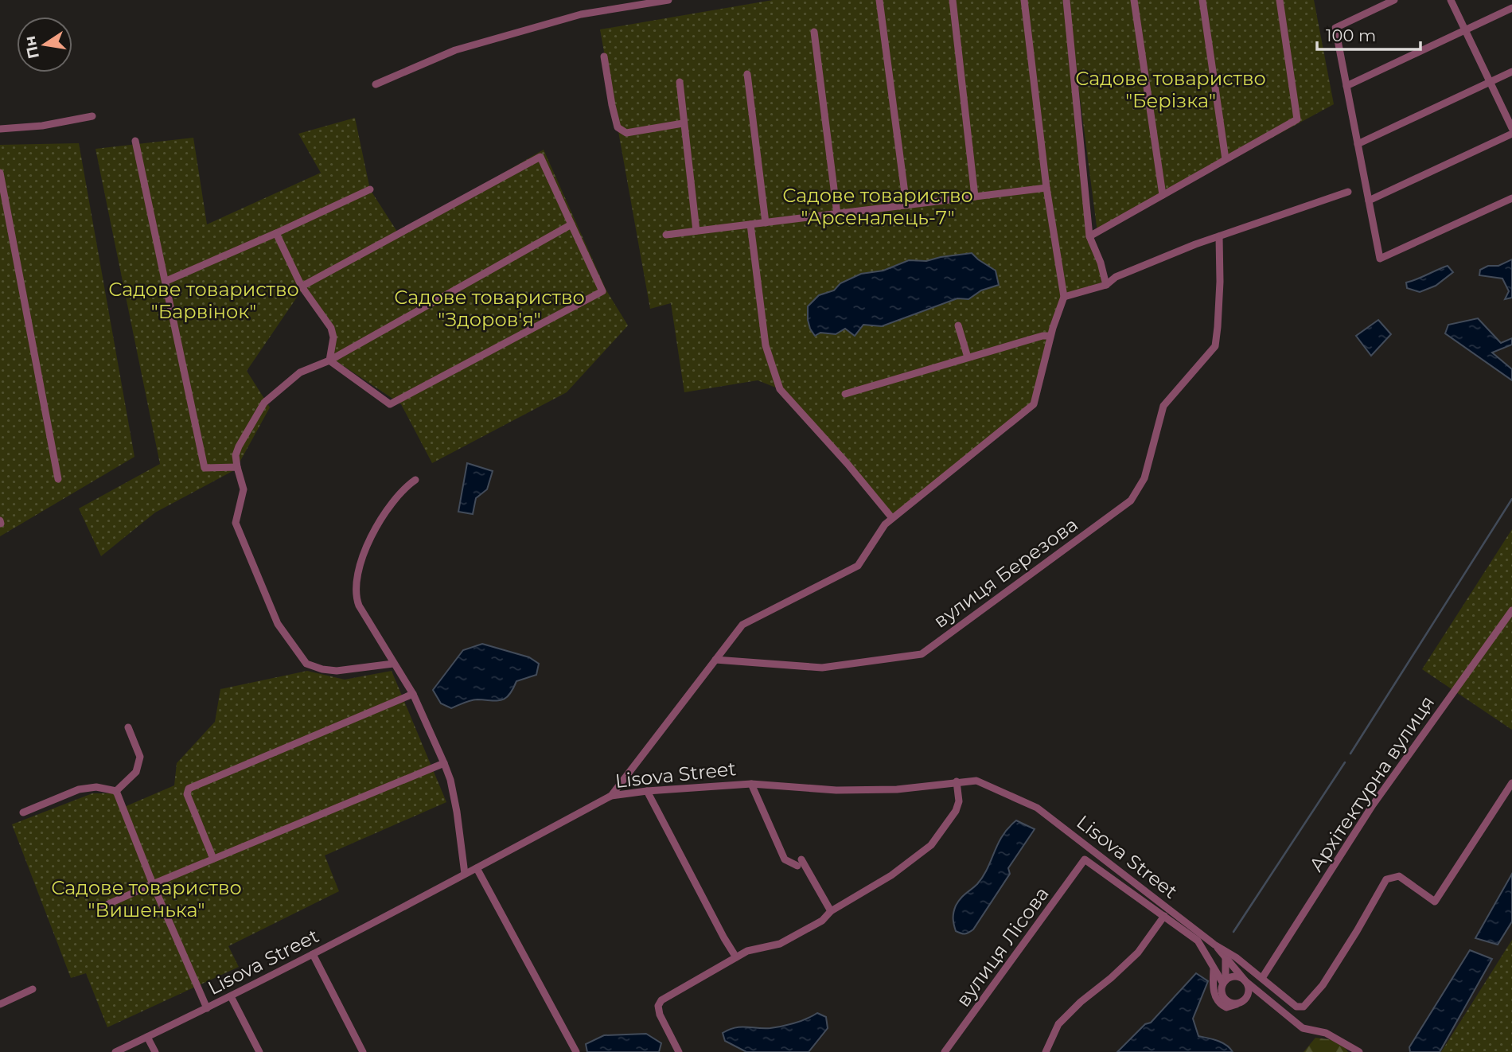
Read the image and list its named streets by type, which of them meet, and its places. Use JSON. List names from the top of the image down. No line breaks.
{"streets":{"street":["вулиця Березова","Lisova Street","Архітектурна вулиця","вулиця Лісова"]},"parks":["Садове товариство \"Берізка\"","Садове товариство \"Арсеналець-7\"","Садове товариство \"Барвінок\"","Садове товариство \"Здоров'я\"","Садове товариство \"Вишенька\""],"scale_bar":"100 m","north":"left"}
